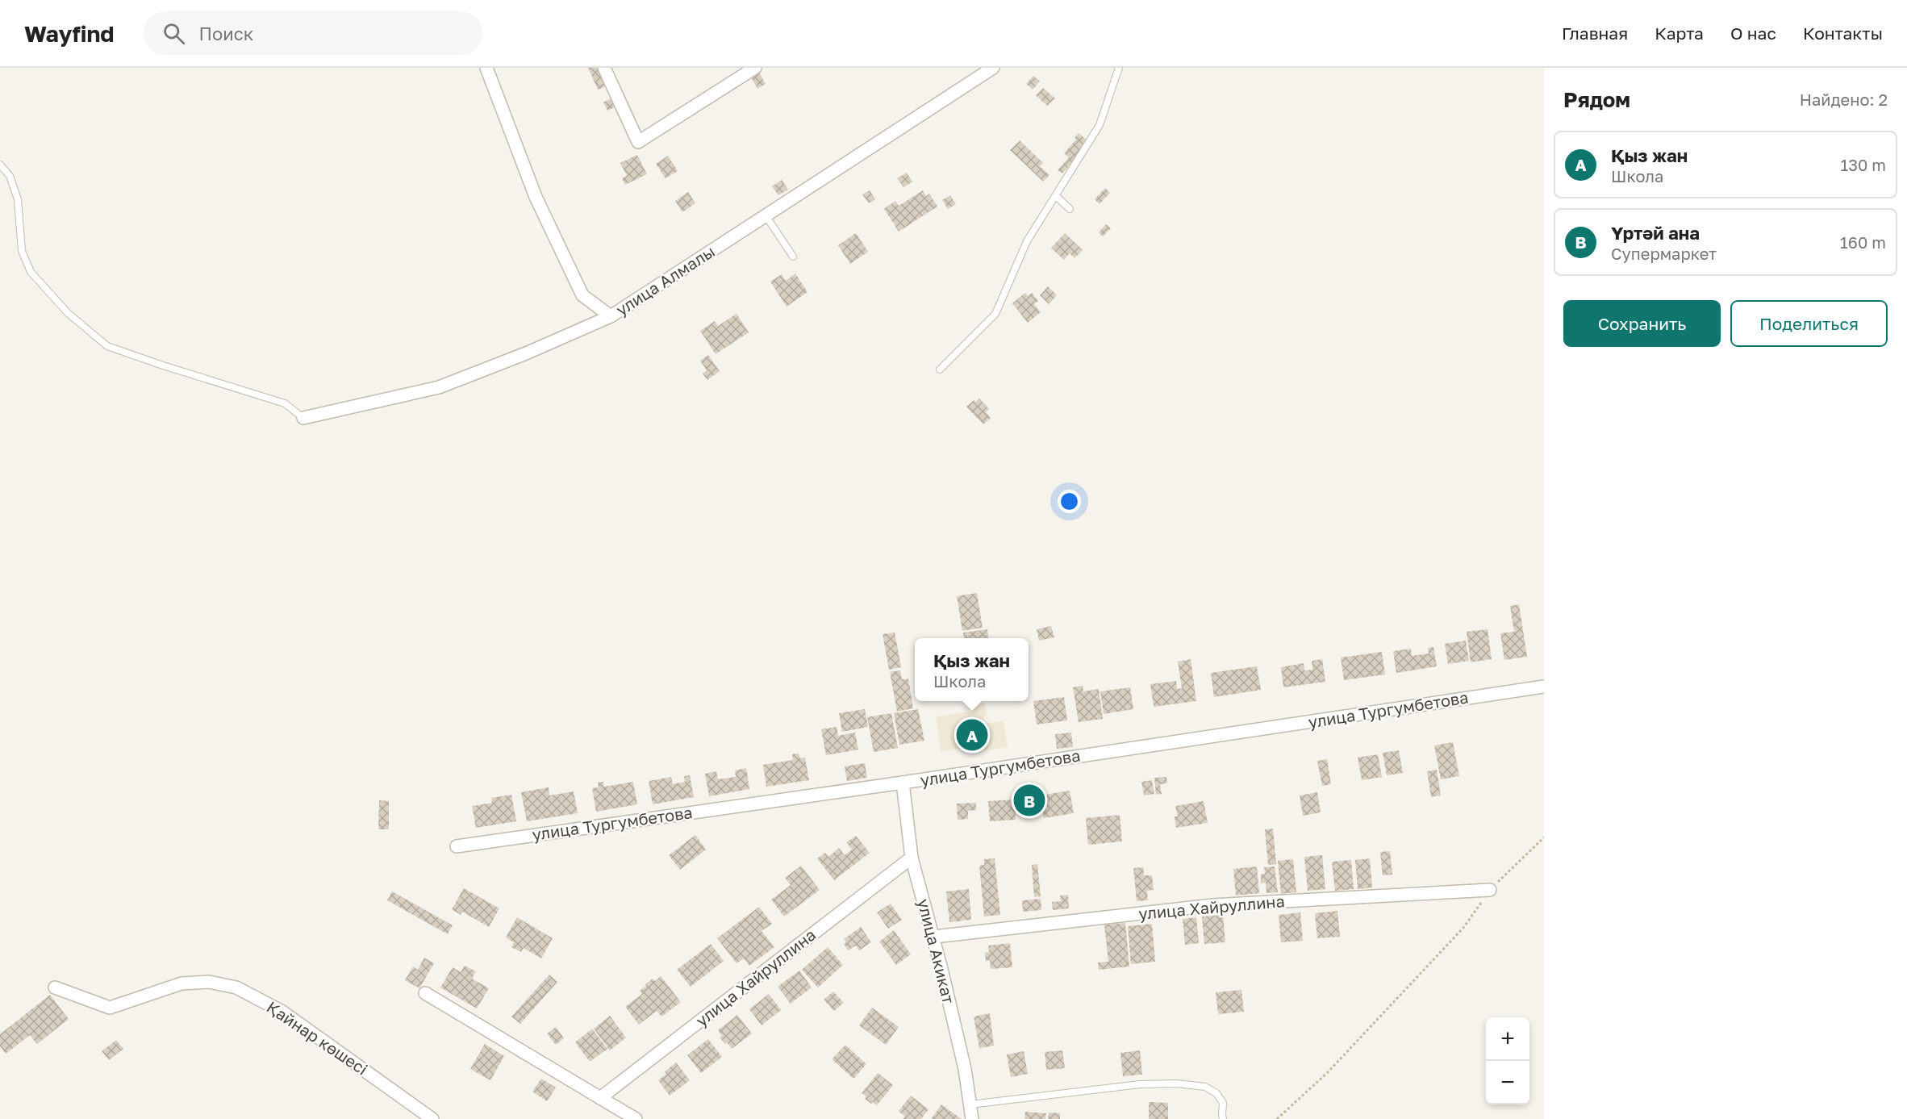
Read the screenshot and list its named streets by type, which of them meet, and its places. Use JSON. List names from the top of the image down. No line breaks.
{"streets":{"street":["улица Алмалы","улица Тургумбетова","улица Хайруллина","улица Акикат","Қайнар көшесі"]},"crossings":[["улица Тургумбетова","улица Акикат"],["улица Хайруллина","улица Акикат"]],"page":{"header":"Wayfind","search":"Поиск","nav":["Главная","Карта","О нас","Контакты"],"heading":["Рядом","Найдено: 2"],"list":[{"mark":"A","name":"Қыз жан","note":"Школа","value":"130 m"},{"mark":"B","name":"Үртәй ана","note":"Супермаркет","value":"160 m"}],"buttons":["Сохранить","Поделиться"],"popup":["Қыз жан","Школа"],"pins":["A","B"],"map_buttons":["+","−"]}}
